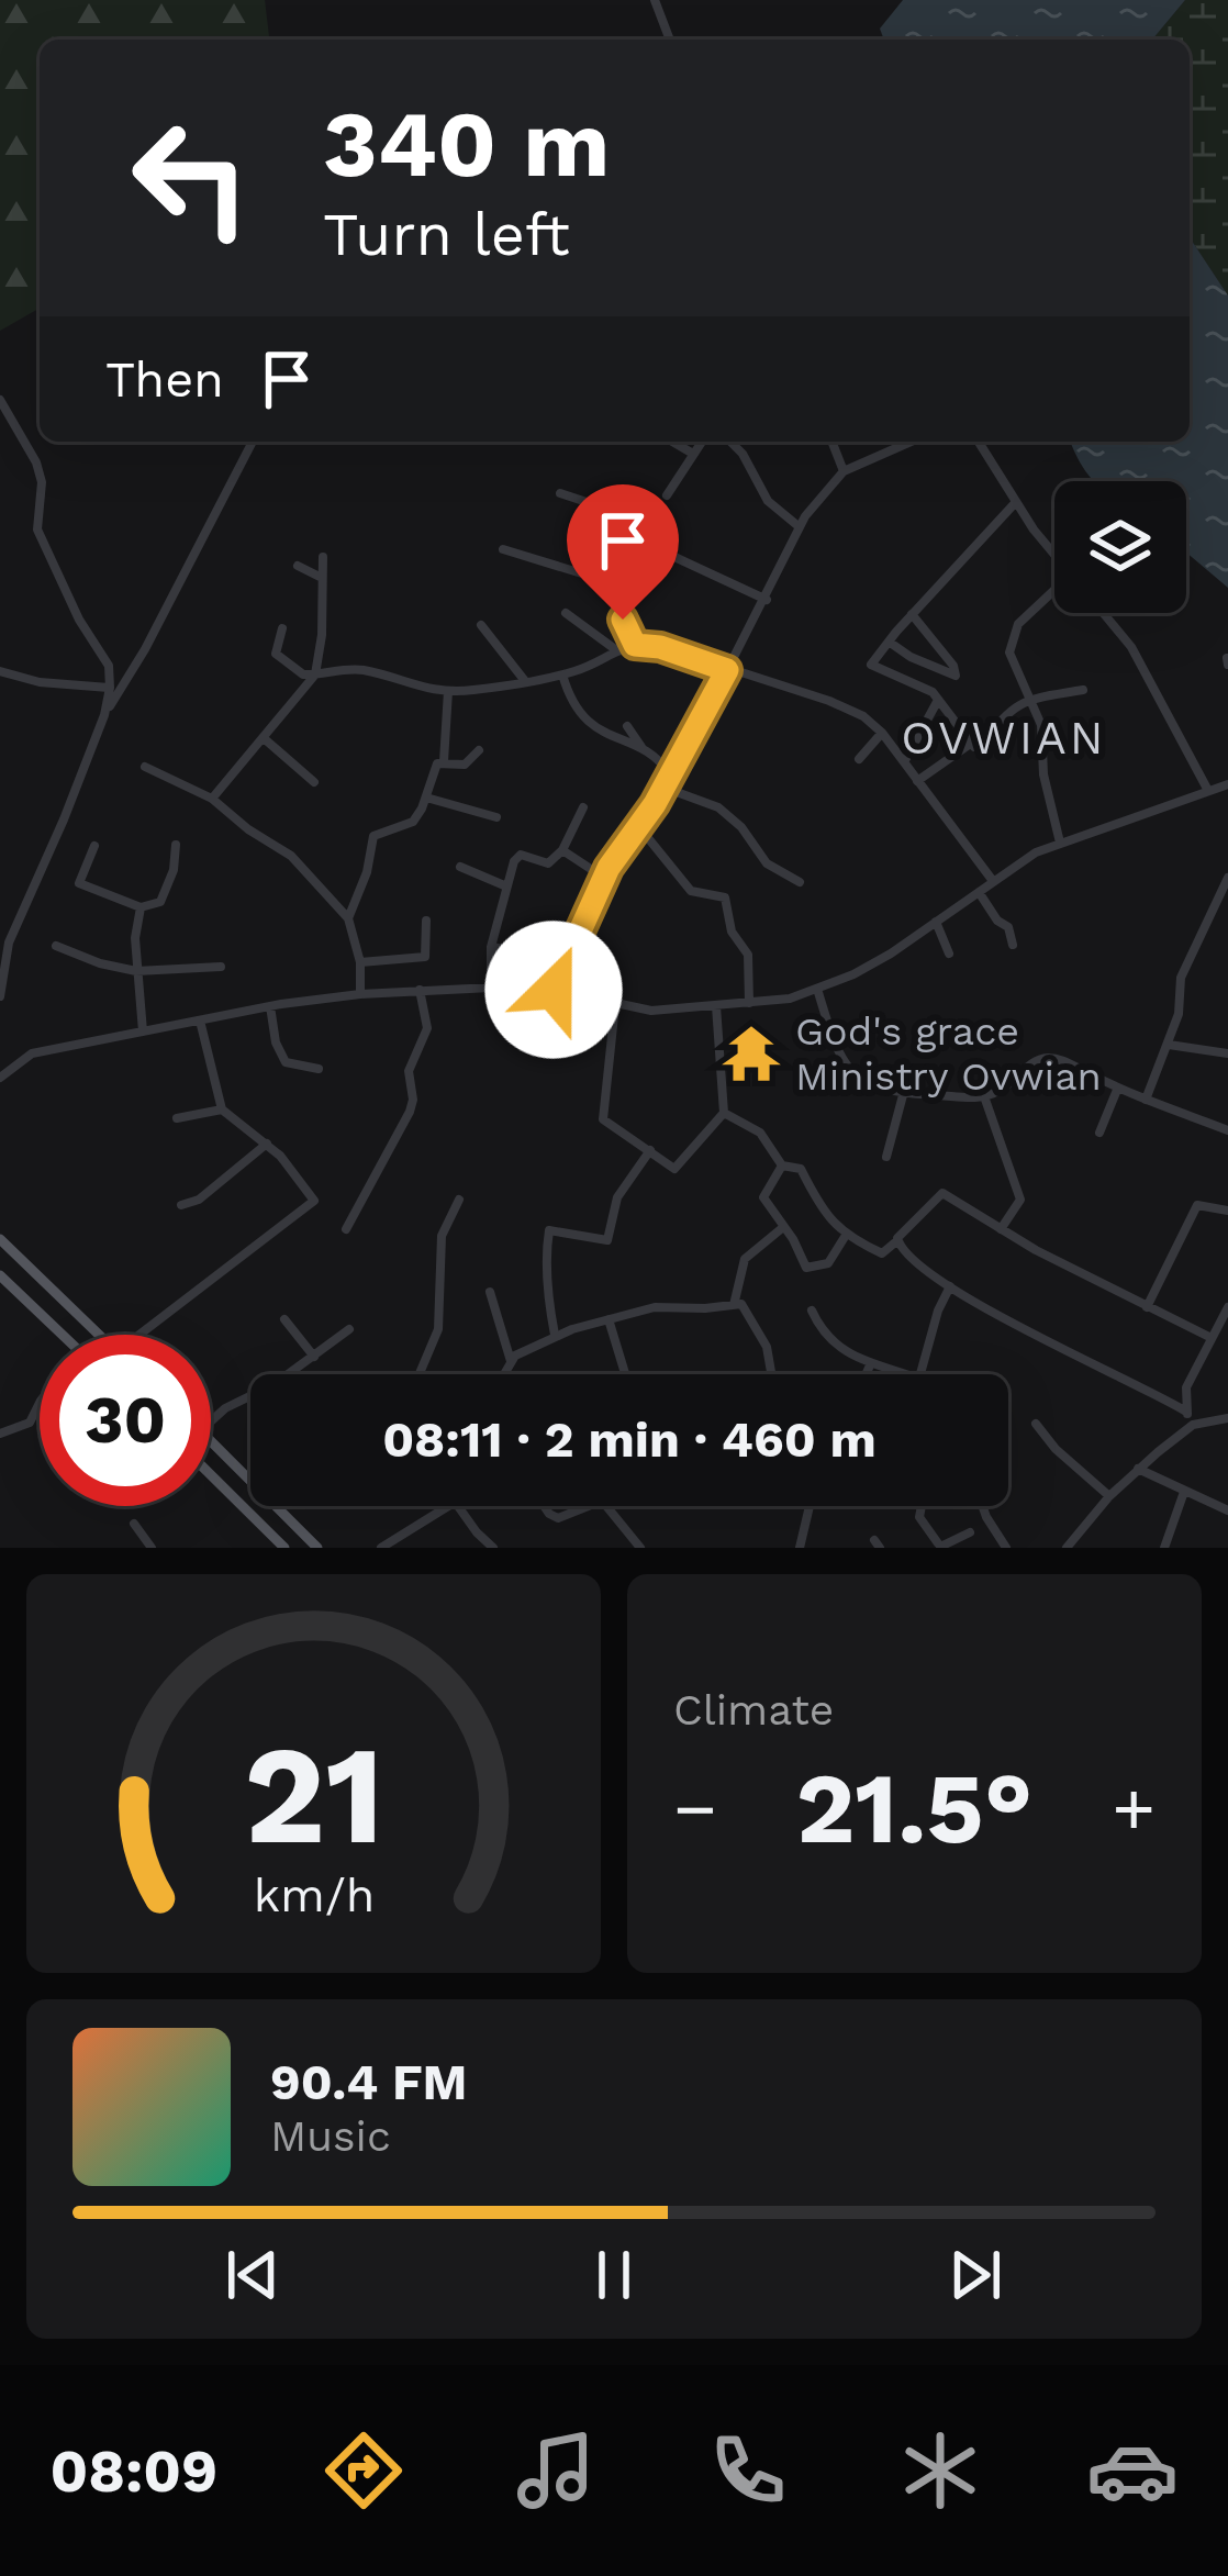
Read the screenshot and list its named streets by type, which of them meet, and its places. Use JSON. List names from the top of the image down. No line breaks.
{"districts":["OVWIAN"],"places":{"temple":["God's grace Ministry Ovwian"]},"page":{"turn":["340 m","Turn left"],"then":"Then","limit":"30","trip":"08:11 · 2 min · 460 m","tile":"Climate","heat":["−","21.5°","+"],"song":["90.4 FM","Music"],"tabs":"08:09","gauge":["21","km/h"]}}
